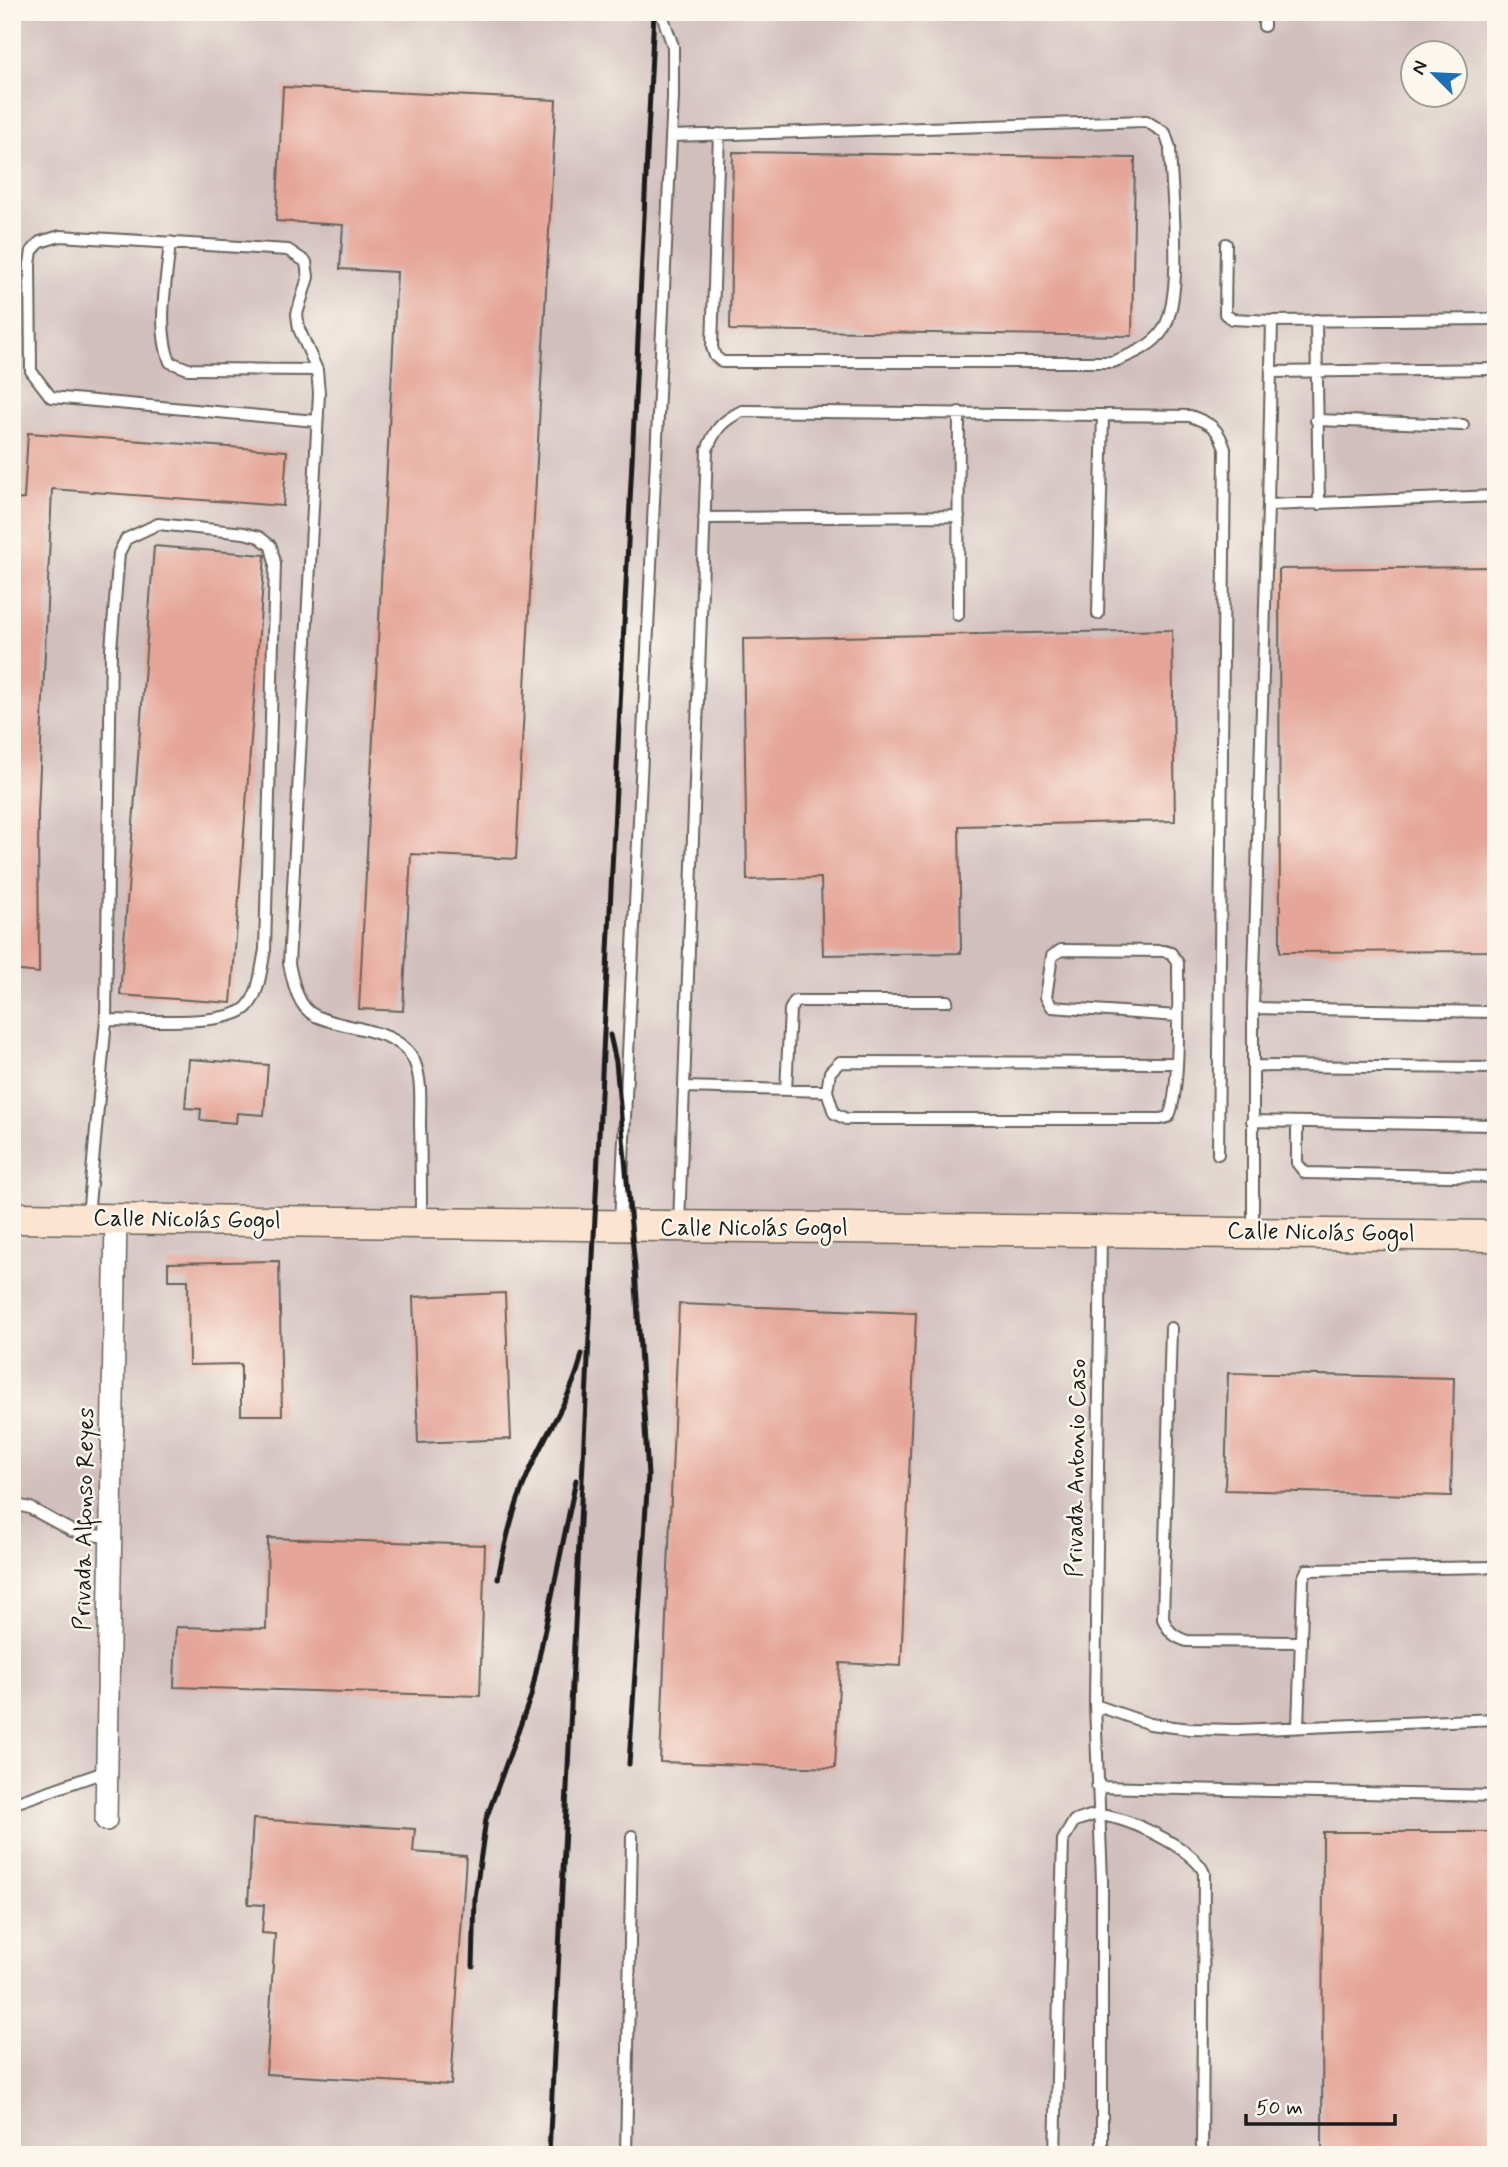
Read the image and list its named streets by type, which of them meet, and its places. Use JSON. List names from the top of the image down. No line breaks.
{"streets":{"street":["Calle Nicolás Gogol","Privada Alfonso Reyes"],"lane":["Privada Antonio Caso"]},"crossings":[["Calle Nicolás Gogol","Privada Antonio Caso"],["Calle Nicolás Gogol","Privada Alfonso Reyes"]],"scale_bar":"50 m","north":"top left"}
